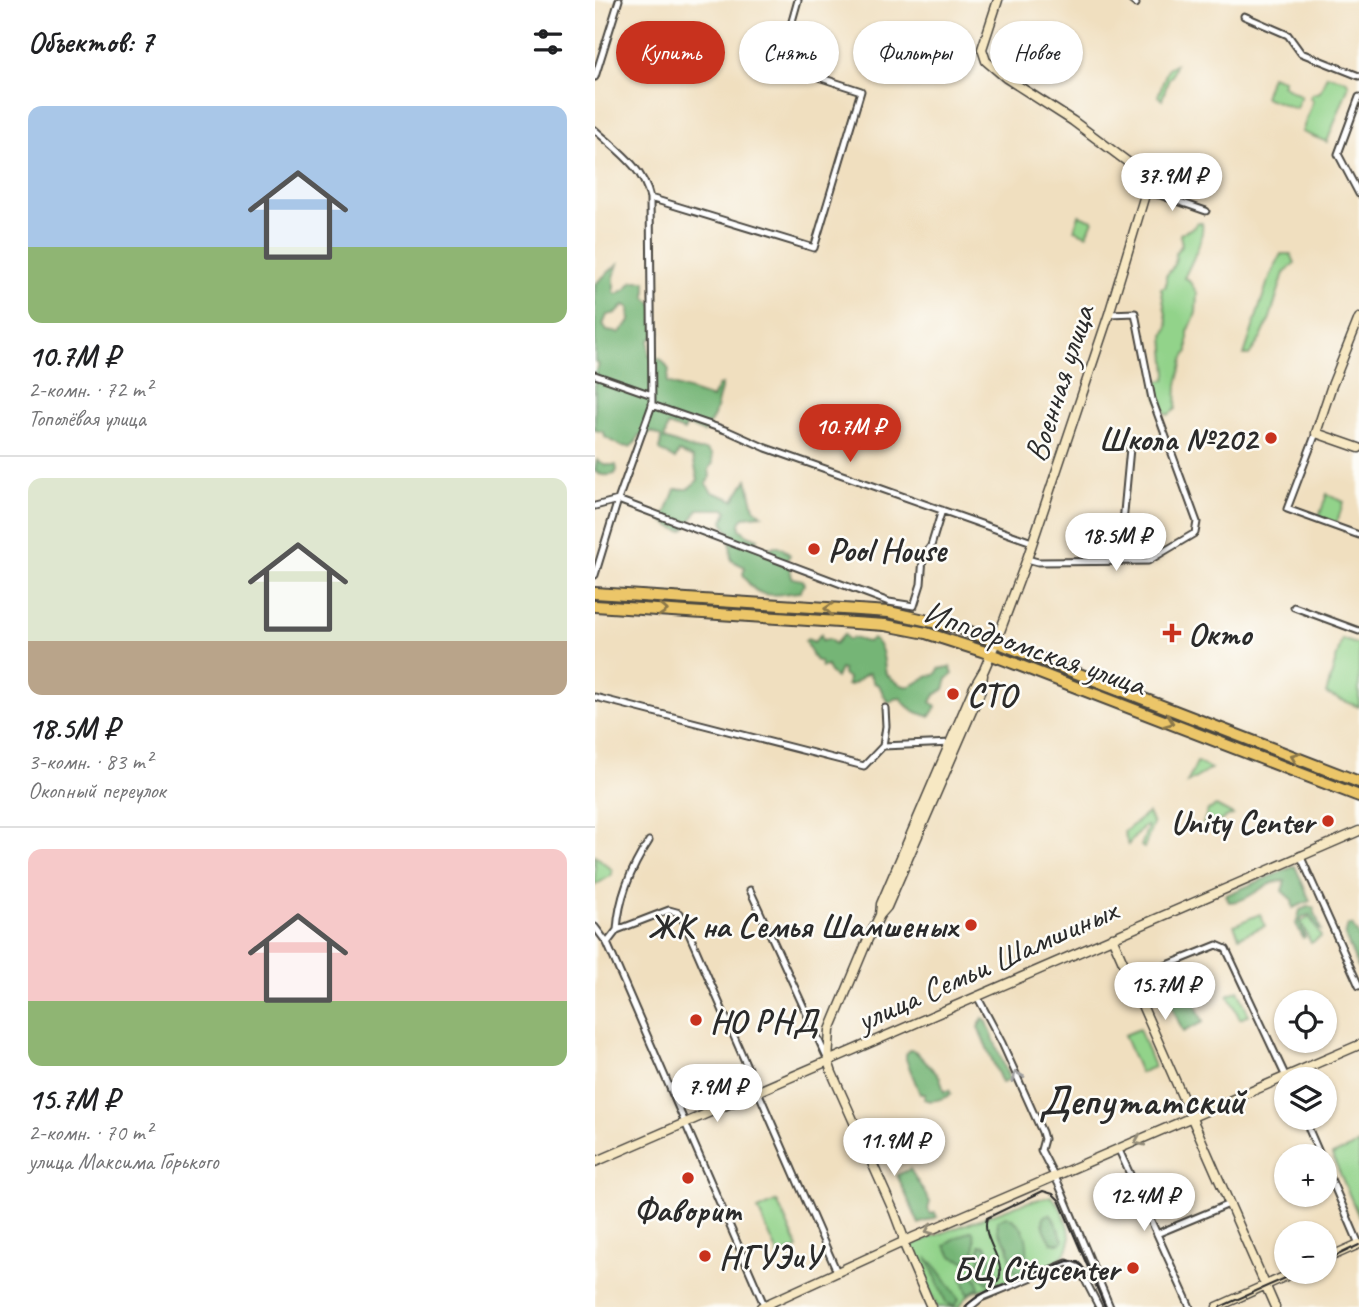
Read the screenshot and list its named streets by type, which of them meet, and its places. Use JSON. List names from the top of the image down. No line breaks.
{"streets":{"highway":["Ипподромская улица"],"street":["Военная улица","улица Семьи Шамшиных"]},"crossings":[["Военная улица","Ипподромская улица"],["Военная улица","улица Семьи Шамшиных"]],"districts":["Депутатский"],"places":{"other":["Школа №202","Pool House","СТО","Unity Center","ЖК на Семья Шамшеных","НО РНД","Фаворит","НГУЭиУ","БЦ Citycenter"],"health":["Окто"]},"page":{"heading":"Объектов: 7","chip":["Купить","Снять","Фильтры","Новое"],"list":[{"name":"10.7M ₽","note":"2-комн. · 72 m² · Тополёвая улица"},{"name":"18.5M ₽","note":"3-комн. · 83 m² · Окопный переулок"},{"name":"15.7M ₽","note":"2-комн. · 70 m² · улица Максима Горького"}],"price":["37.9M ₽","10.7M ₽","18.5M ₽","15.7M ₽","7.9M ₽","11.9M ₽","12.4M ₽"],"map_buttons":["+","−"]}}
